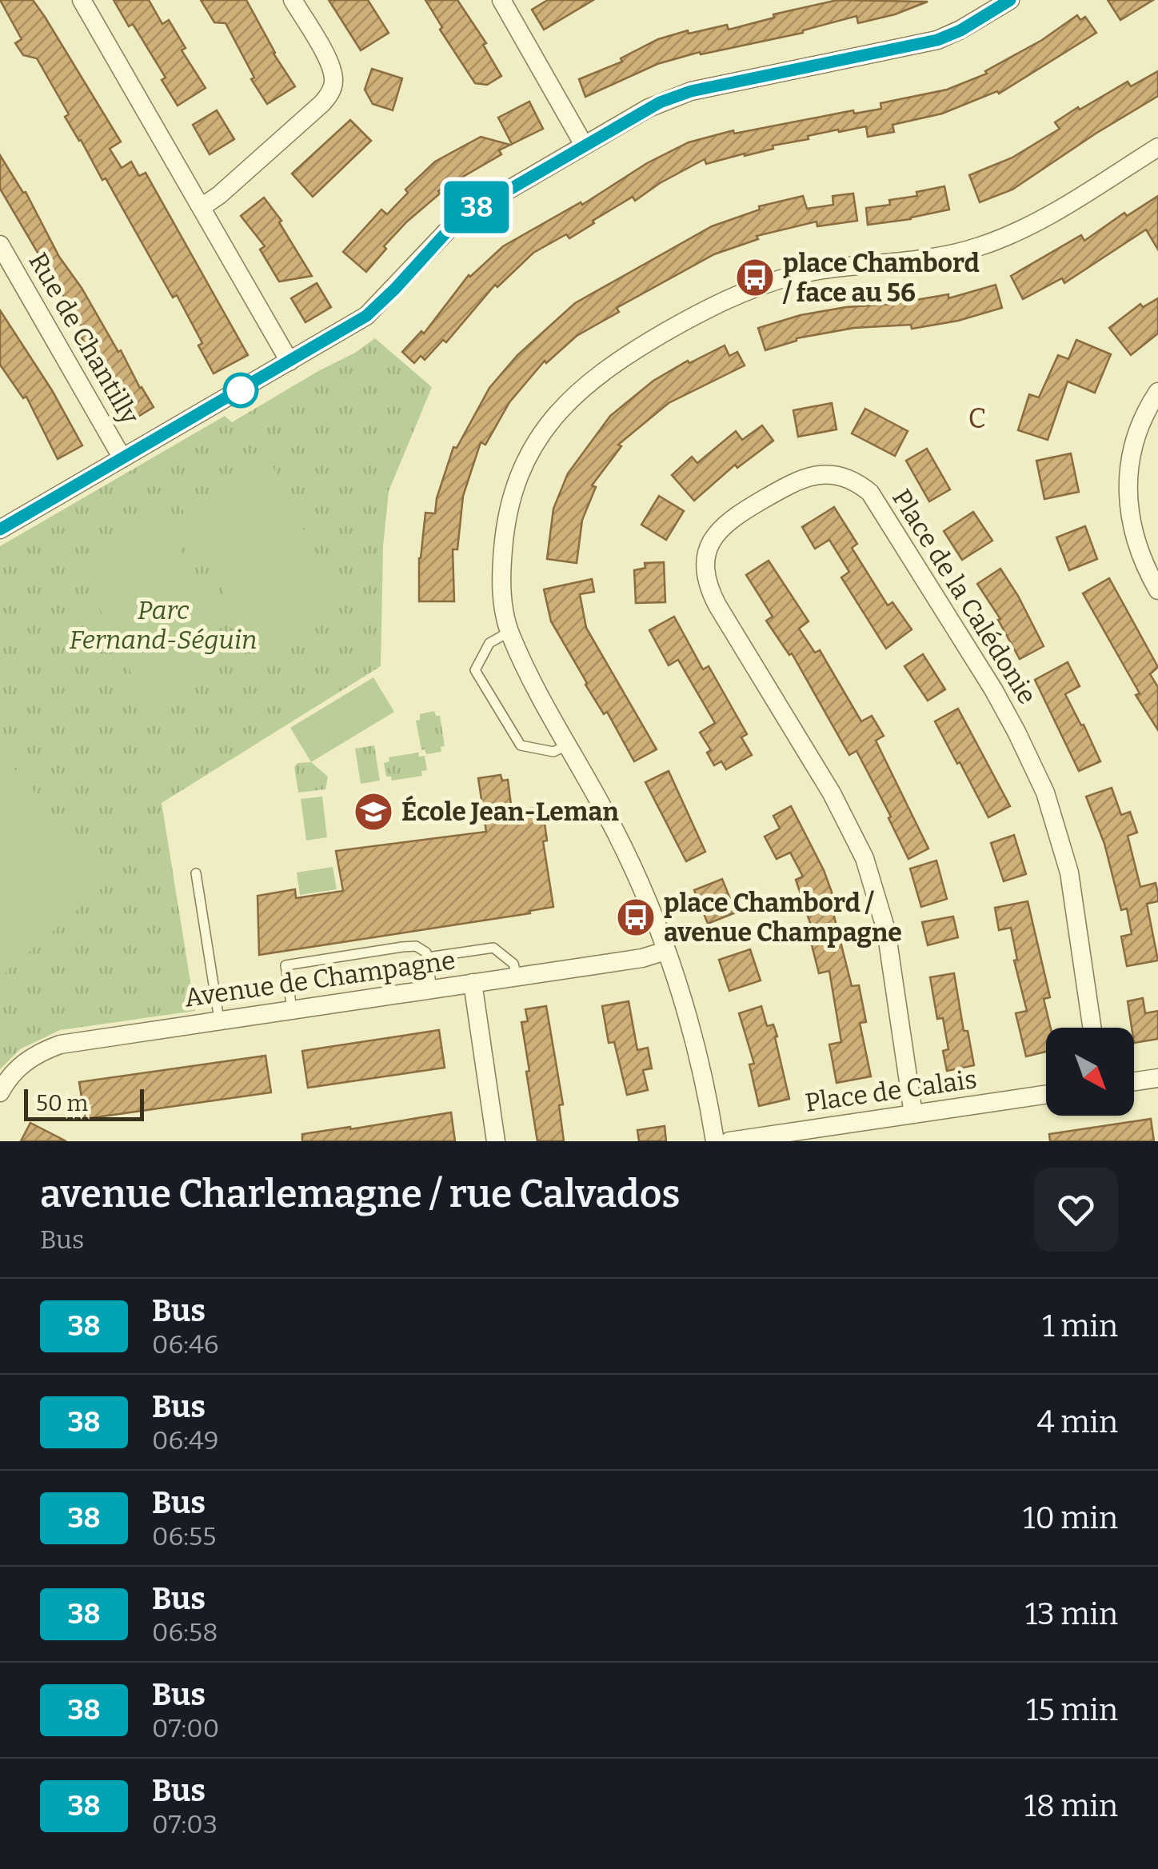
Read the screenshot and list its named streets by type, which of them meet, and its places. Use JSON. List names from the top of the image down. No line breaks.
{"streets":{"street":["Rue de Chantilly","Place de la Calédonie","Avenue de Champagne","Place de Calais"]},"crossings":[["Place de la Calédonie","Place de Calais"]],"districts":["C"],"parks":["Parc Fernand-Séguin"],"places":{"bus stop":["place Chambord / face au 56","place Chambord / avenue Champagne"],"school or university":["École Jean-Leman"]},"lines":["bus line 38"],"scale_bar":"50 m","north":"bottom right","page":{"on_map":"38","scale":"50 m","heading":["avenue Charlemagne / rue Calvados","Bus"],"list":[{"mark":"38","name":"Bus","note":"06:46","value":"1 min"},{"mark":"38","name":"Bus","note":"06:49","value":"4 min"},{"mark":"38","name":"Bus","note":"06:55","value":"10 min"},{"mark":"38","name":"Bus","note":"06:58","value":"13 min"},{"mark":"38","name":"Bus","note":"07:00","value":"15 min"},{"mark":"38","name":"Bus","note":"07:03","value":"18 min"}]}}
